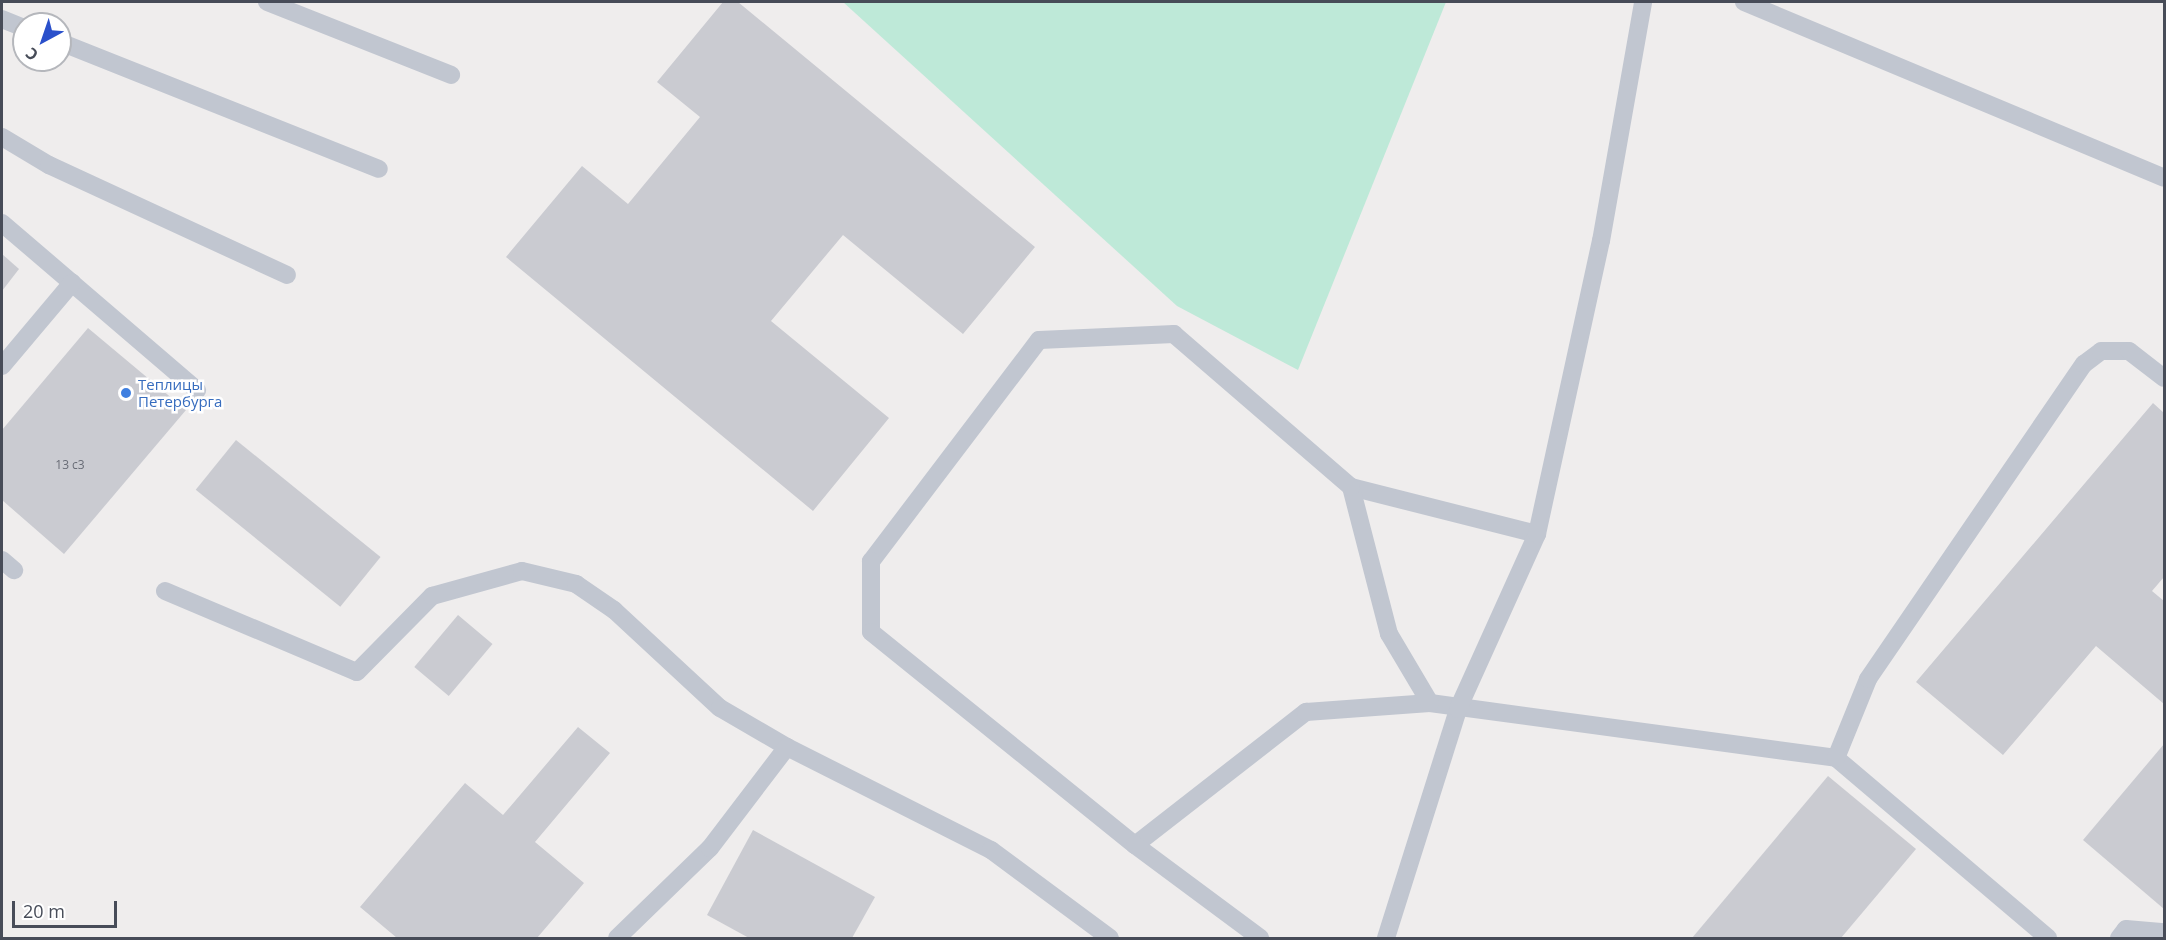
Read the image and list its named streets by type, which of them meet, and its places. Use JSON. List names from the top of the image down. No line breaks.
{"places":["Теплицы Петербурга"],"house_numbers":["13 с3"],"scale_bar":"20 m","north":"bottom left"}
